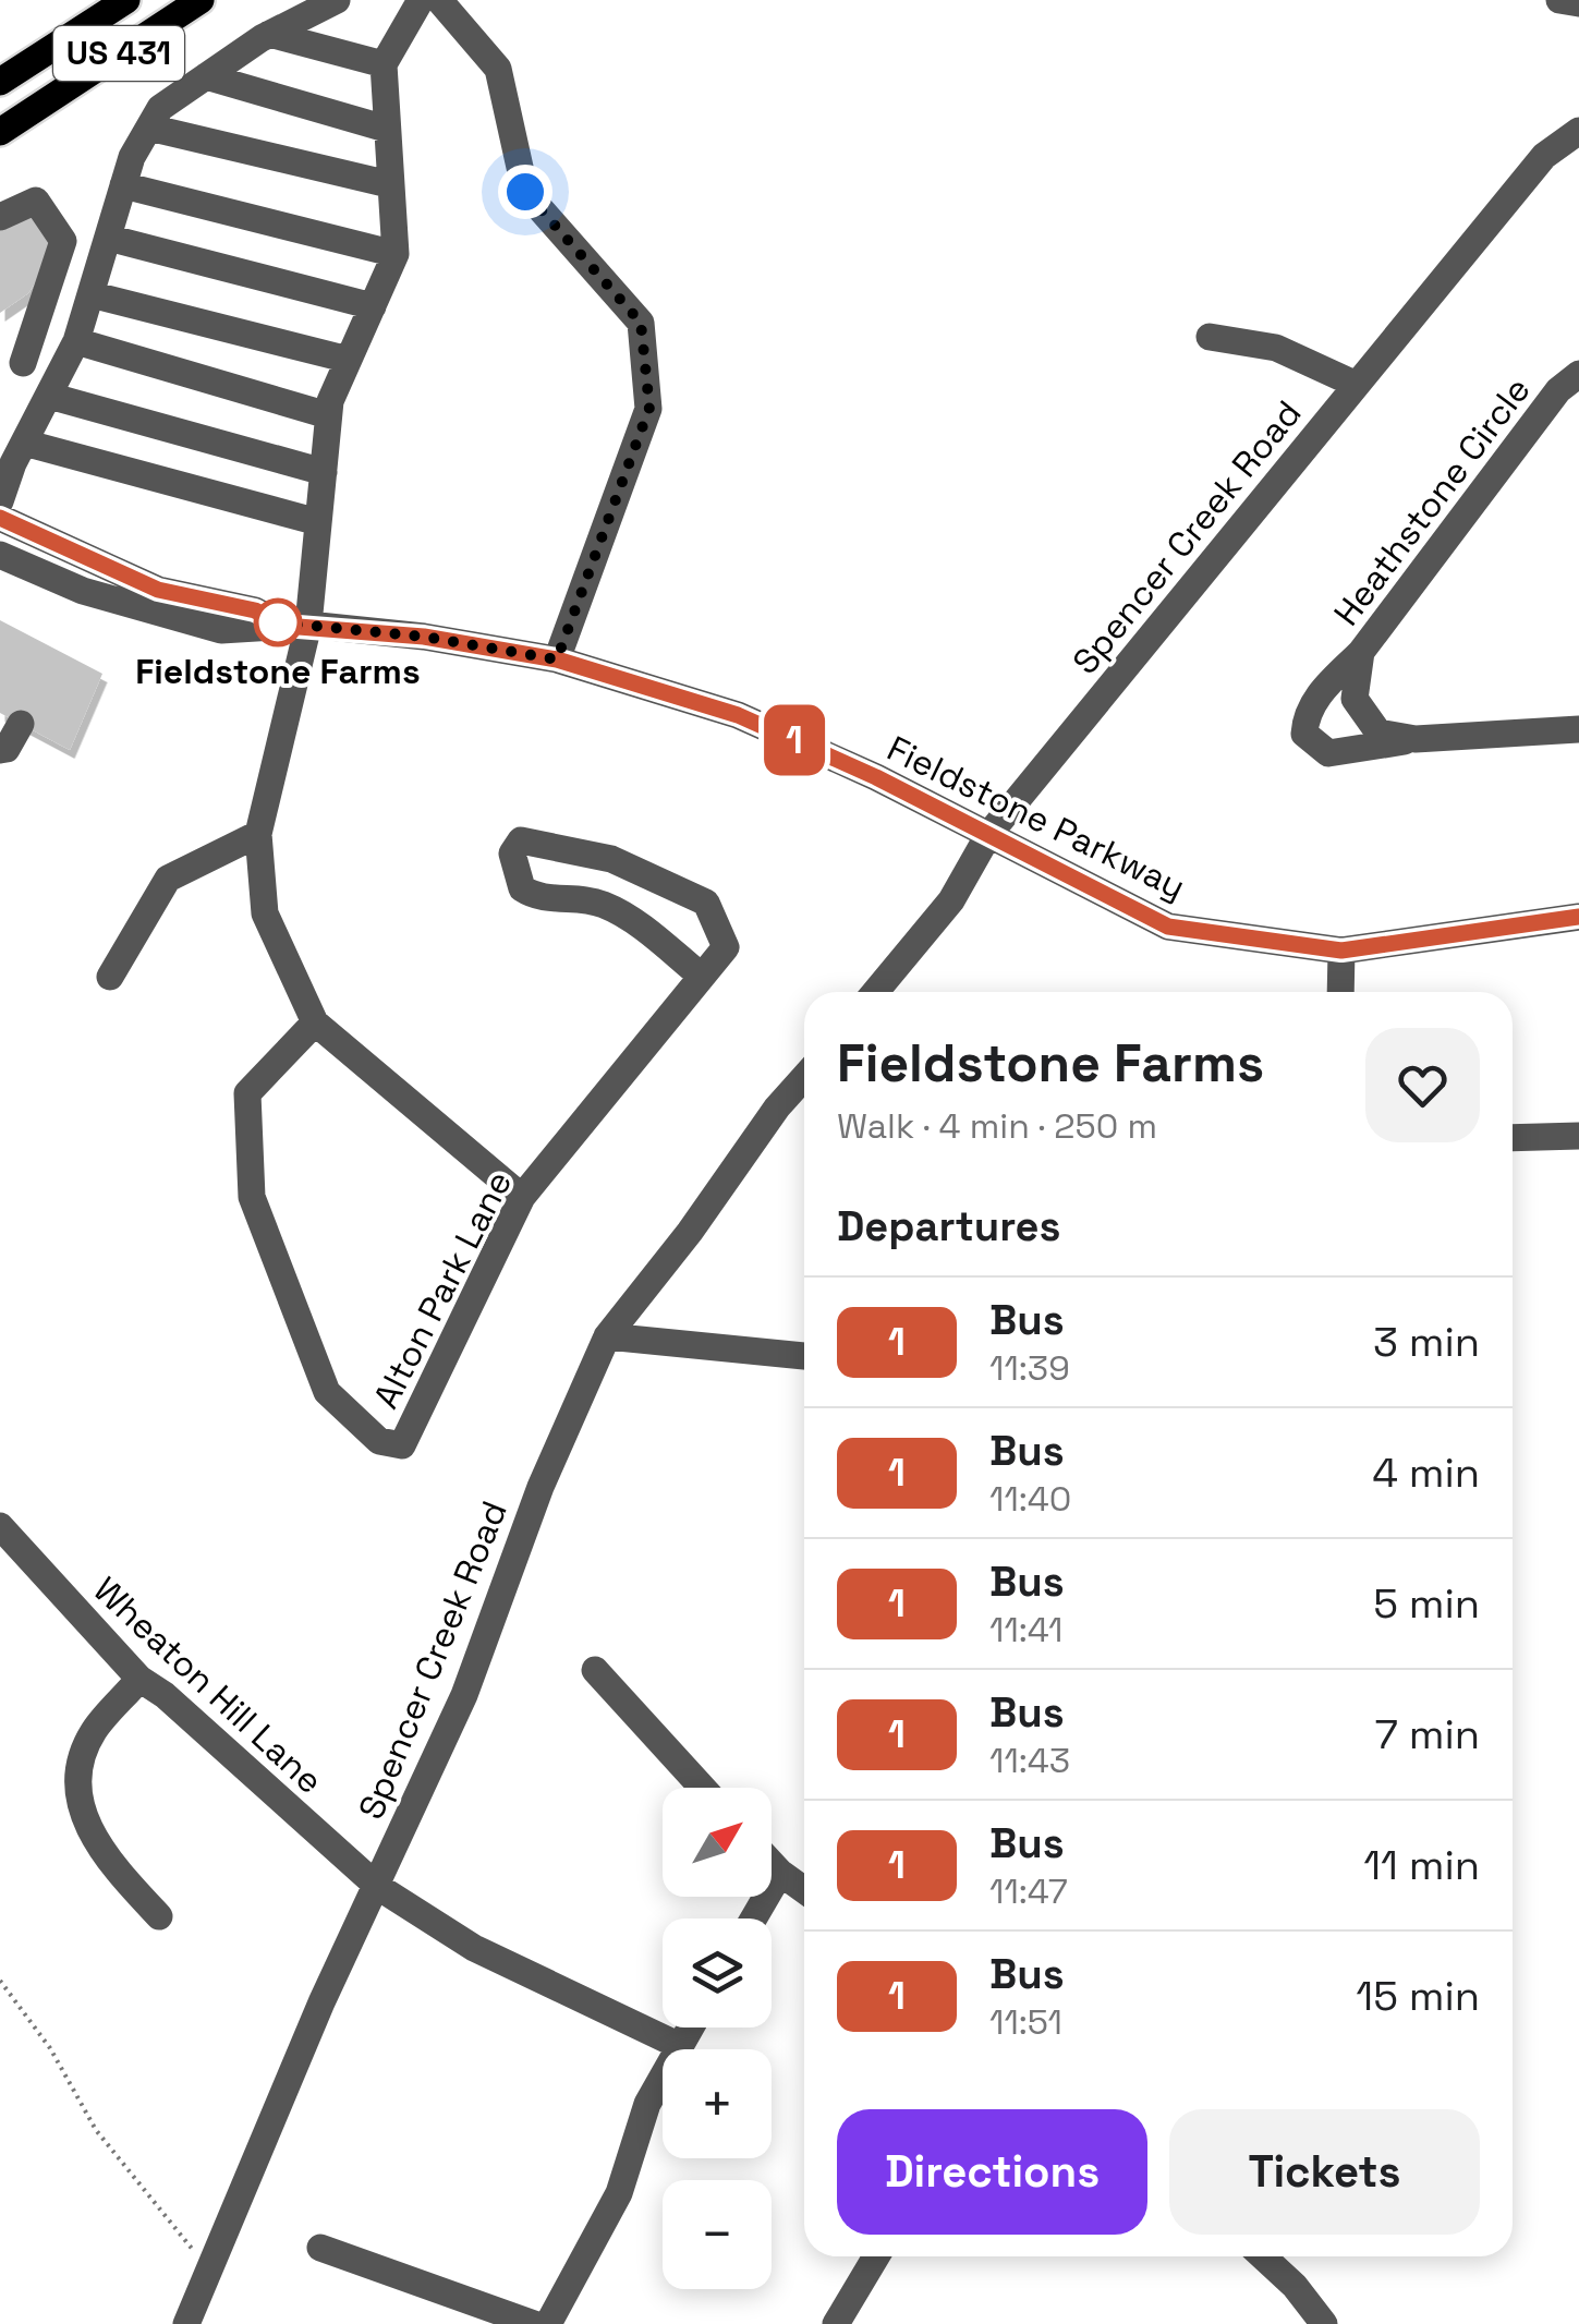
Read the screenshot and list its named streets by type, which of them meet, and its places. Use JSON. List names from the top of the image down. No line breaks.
{"streets":{"main road":["US 431"],"street":["Heathstone Circle","Spencer Creek Road","Fieldstone Parkway","Alton Park Lane","Wheaton Hill Lane"]},"crossings":[["Spencer Creek Road","Fieldstone Parkway"],["Spencer Creek Road","Wheaton Hill Lane"]],"places":["Fieldstone Farms"],"lines":["bus line 1"],"north":"top right","page":{"on_map":"1","heading":[["Fieldstone Farms","Walk · 4 min · 250 m"],"Departures"],"list":[{"mark":"1","name":"Bus","note":"11:39","value":"3 min"},{"mark":"1","name":"Bus","note":"11:40","value":"4 min"},{"mark":"1","name":"Bus","note":"11:41","value":"5 min"},{"mark":"1","name":"Bus","note":"11:43","value":"7 min"},{"mark":"1","name":"Bus","note":"11:47","value":"11 min"},{"mark":"1","name":"Bus","note":"11:51","value":"15 min"}],"map_buttons":["+","−"],"buttons":["Directions","Tickets"]}}
